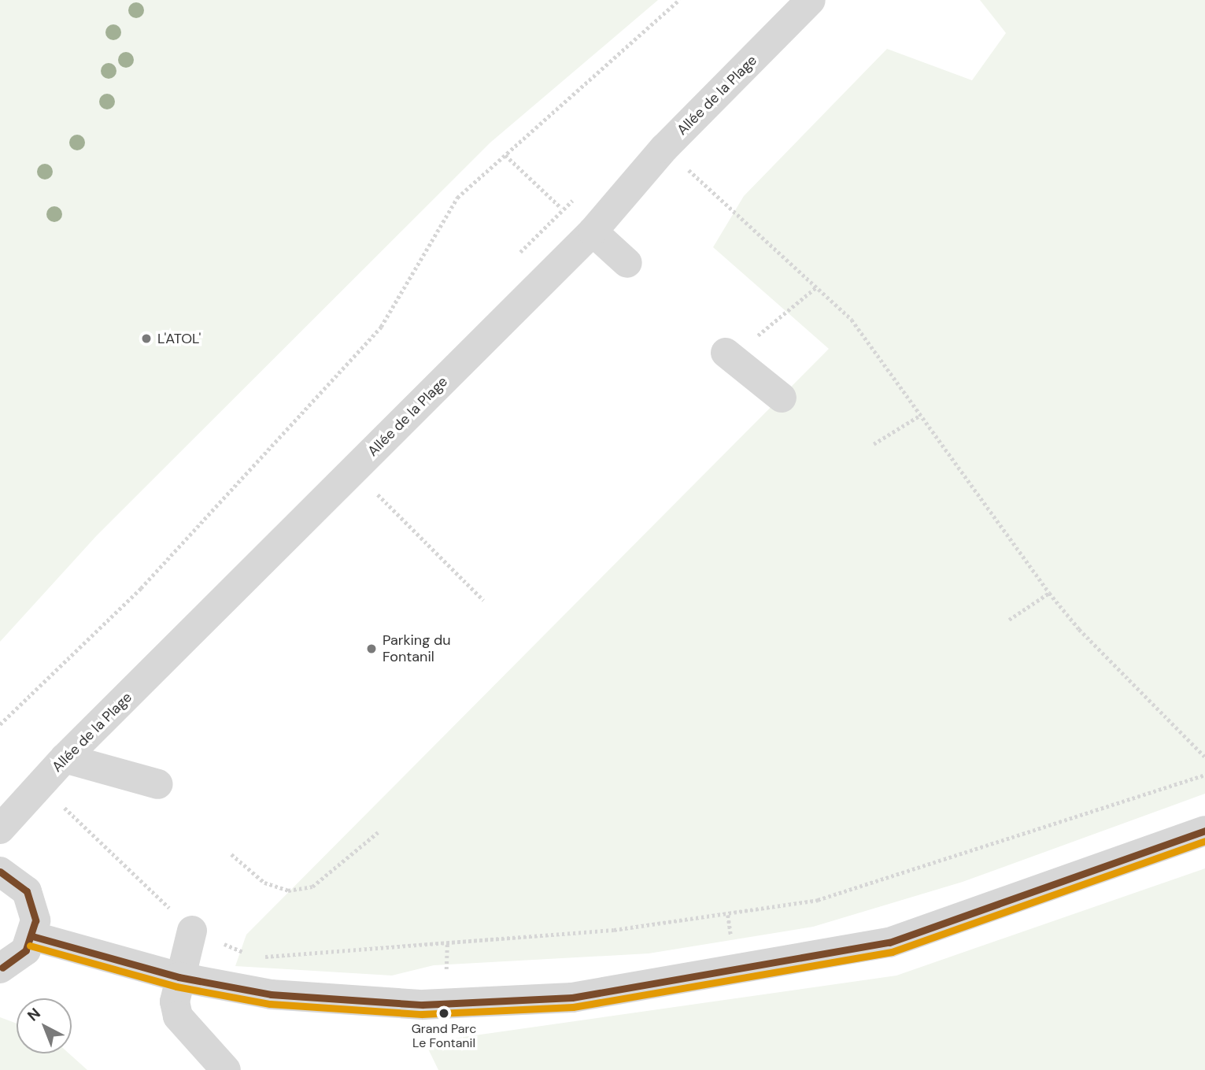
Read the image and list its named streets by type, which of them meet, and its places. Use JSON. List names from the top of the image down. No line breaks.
{"streets":{"street":["Allée de la Plage"]},"places":["L'ATOL'","Parking du Fontanil","Grand Parc Le Fontanil"],"north":"top left"}
